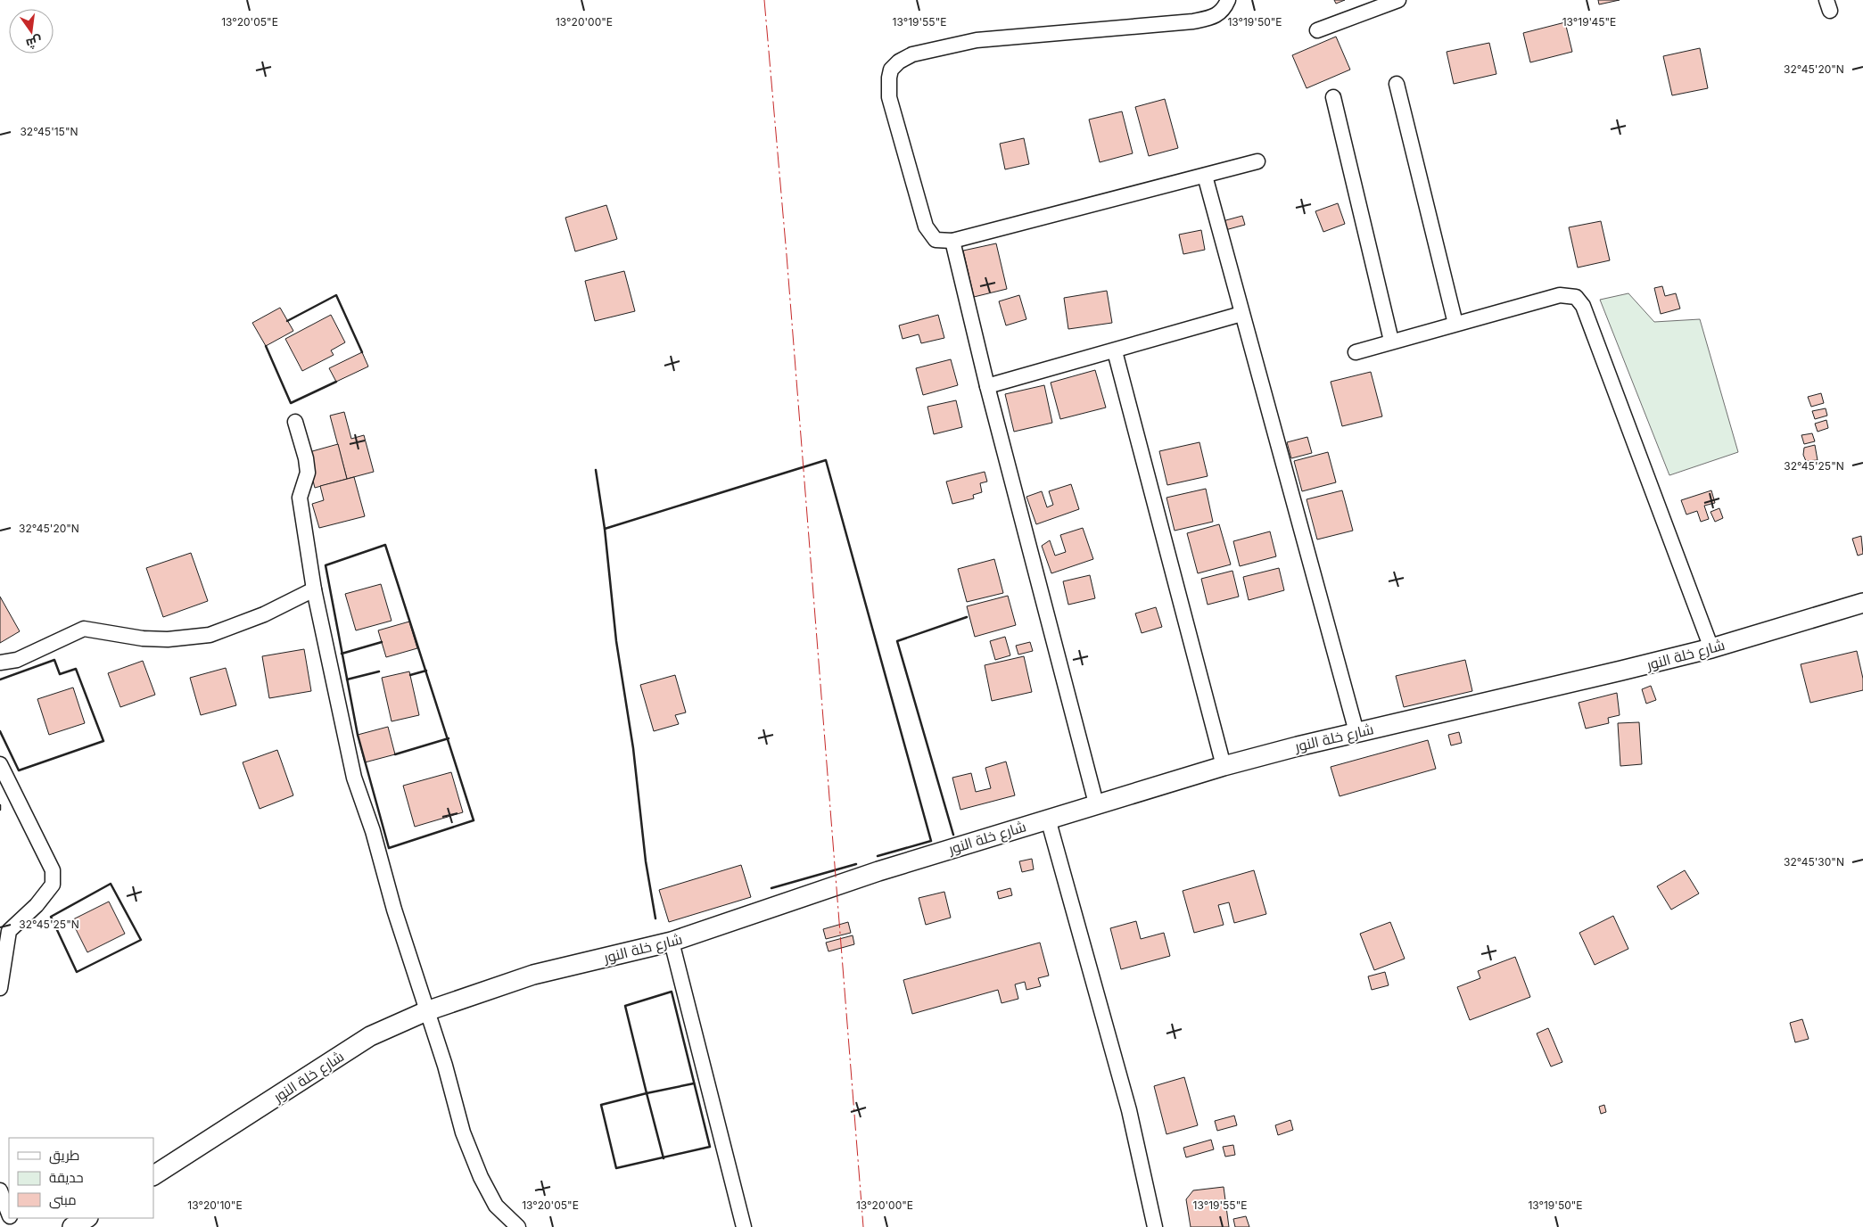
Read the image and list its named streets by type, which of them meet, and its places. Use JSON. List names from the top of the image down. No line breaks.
{"streets":{"street":["شارع خلة النور"]},"legend":["طريق","حديقة","مبنى"],"north":"bottom","coordinates":["13°20'05\"E","13°20'00\"E","13°19'55\"E","13°19'50\"E","13°19'45\"E","32°45'20\"N","32°45'15\"N","32°45'25\"N","32°45'30\"N","13°20'10\"E"]}
